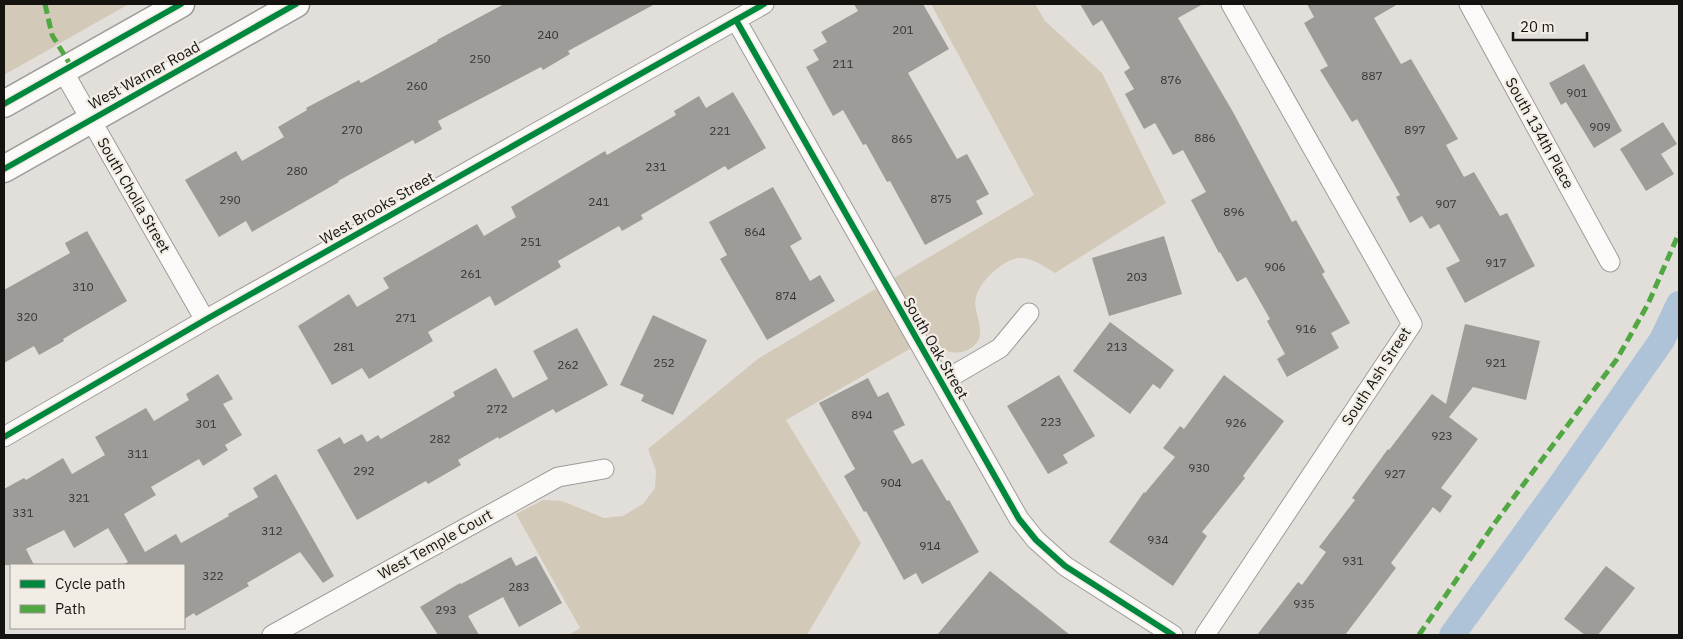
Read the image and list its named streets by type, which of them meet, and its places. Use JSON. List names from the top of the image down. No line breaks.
{"streets":{"main road":["West Warner Road"],"street":["South 134th Place","South Cholla Street","West Brooks Street","South Oak Street","South Ash Street","West Temple Court"]},"crossings":[["West Warner Road","South Cholla Street"],["South Cholla Street","West Brooks Street"],["West Brooks Street","South Oak Street"]],"house_numbers":["201","240","250","211","887","876","260","901","909","270","897","221","886","865","231","280","875","290","241","907","896","864","251","917","906","261","203","310","874","320","271","916","281","213","252","921","262","272","894","223","926","301","923","282","311","930","292","927","904","321","331","312","934","914","931","322","283","935","293"],"legend":["Cycle path","Path"],"scale_bar":"20 m"}
